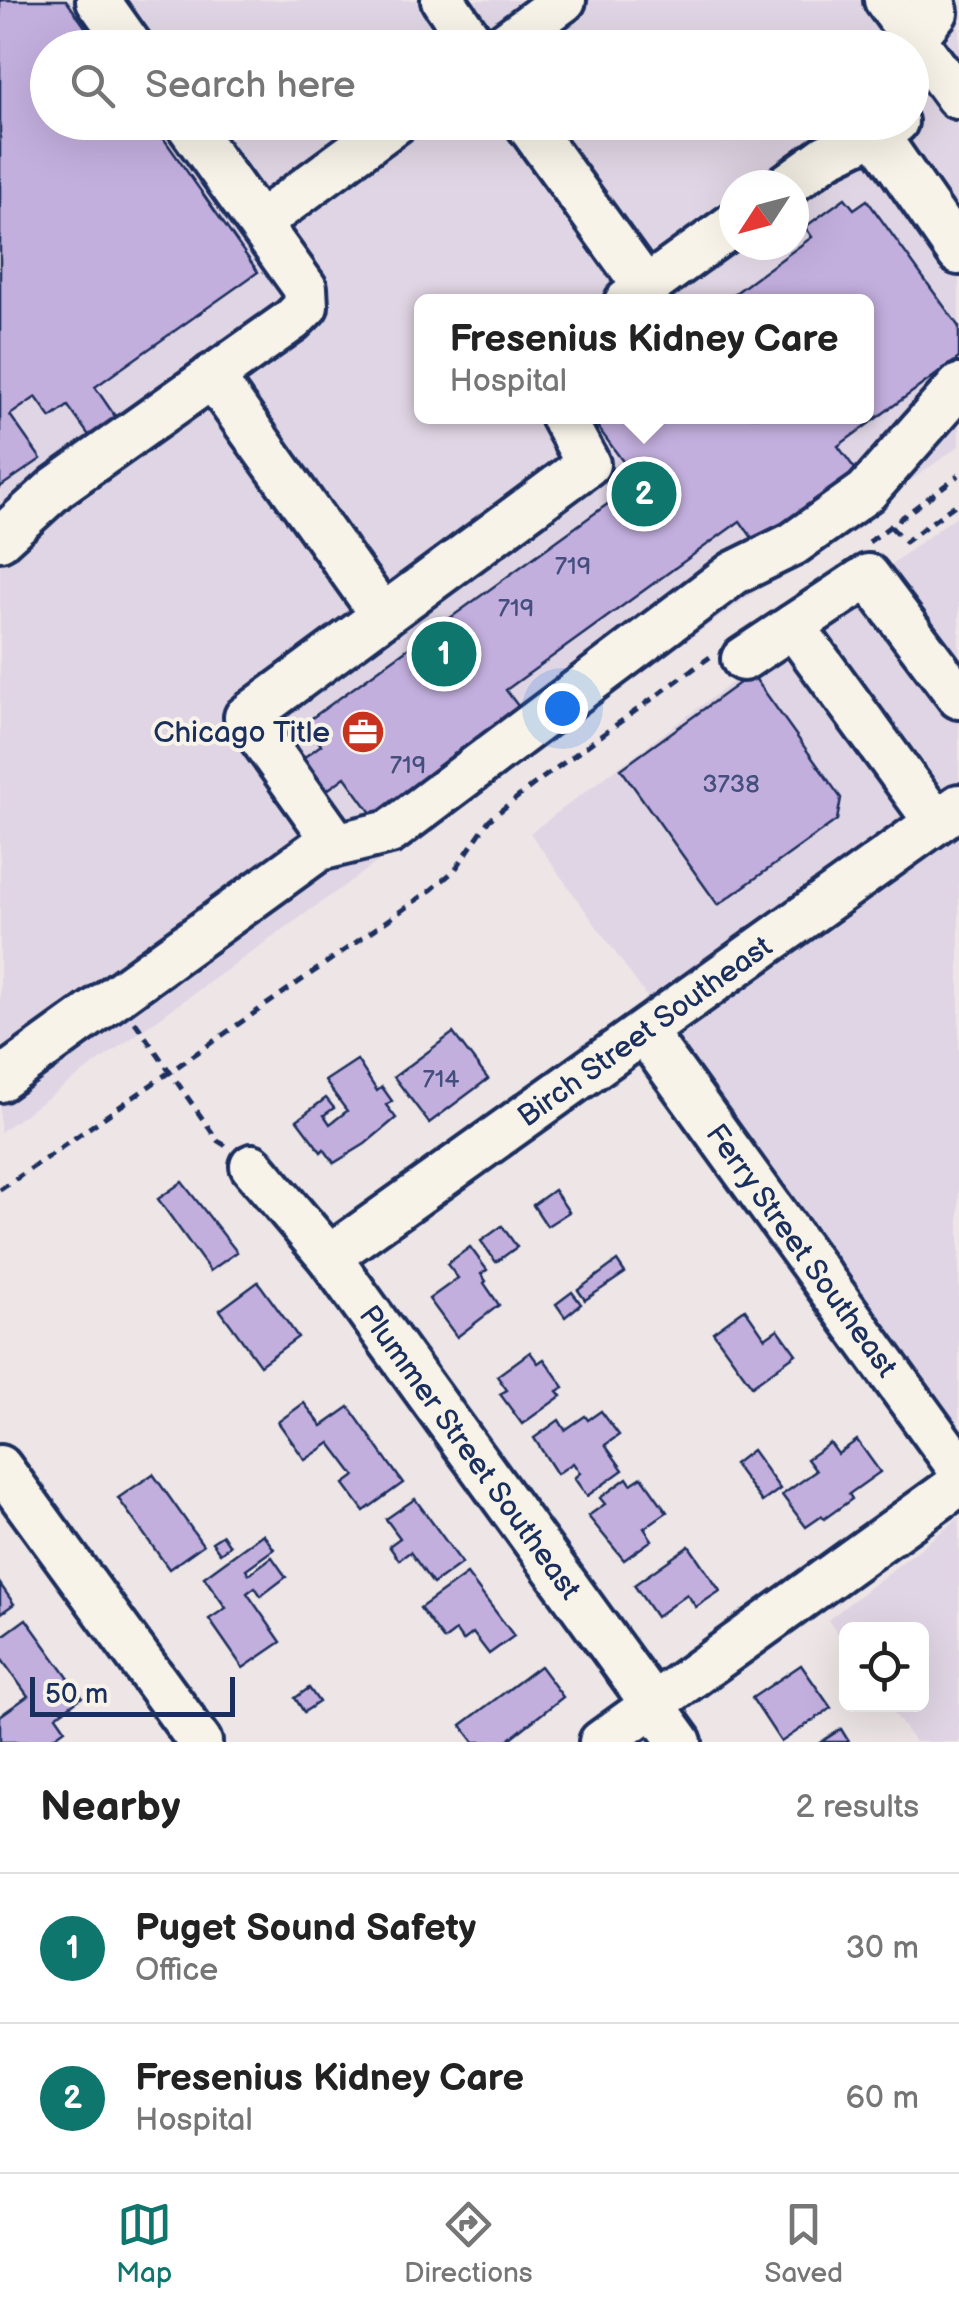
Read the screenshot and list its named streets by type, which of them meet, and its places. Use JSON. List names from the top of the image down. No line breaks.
{"streets":{"street":["Birch Street Southeast","Ferry Street Southeast","Plummer Street Southeast"]},"crossings":[["Birch Street Southeast","Ferry Street Southeast"],["Birch Street Southeast","Plummer Street Southeast"]],"places":{"office":["Chicago Title"]},"house_numbers":["719","719","719","3738","714"],"scale_bar":"50 m","north":"bottom left","page":{"search":"Search here","popup":["Fresenius Kidney Care","Hospital"],"pins":["2","1"],"scale":"50 m","heading":["Nearby","2 results"],"list":[{"mark":"1","name":"Puget Sound Safety","note":"Office","value":"30 m"},{"mark":"2","name":"Fresenius Kidney Care","note":"Hospital","value":"60 m"}],"nav":["Map","Directions","Saved"]}}
